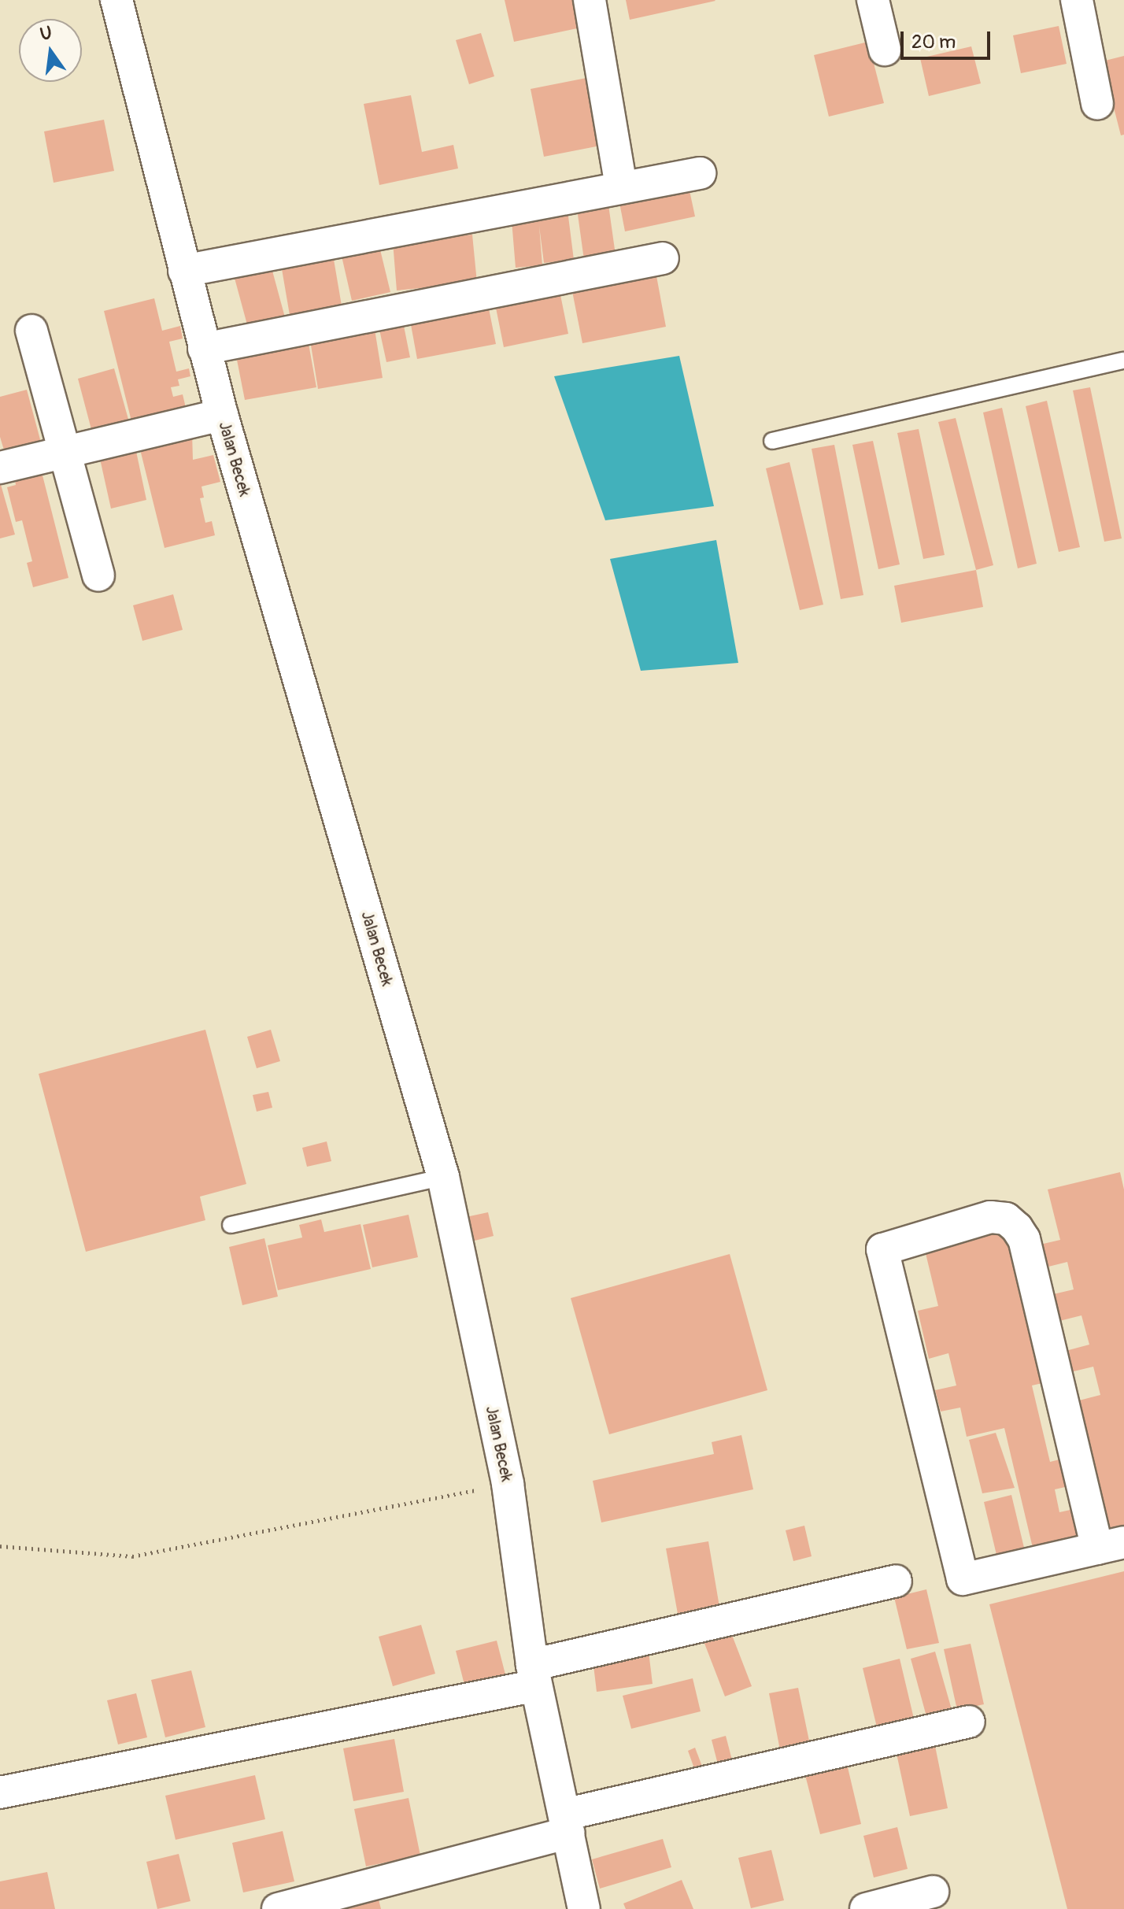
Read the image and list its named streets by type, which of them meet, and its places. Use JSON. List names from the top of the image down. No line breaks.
{"streets":{"street":["Jalan Becek"]},"scale_bar":"20 m","north":"top"}
